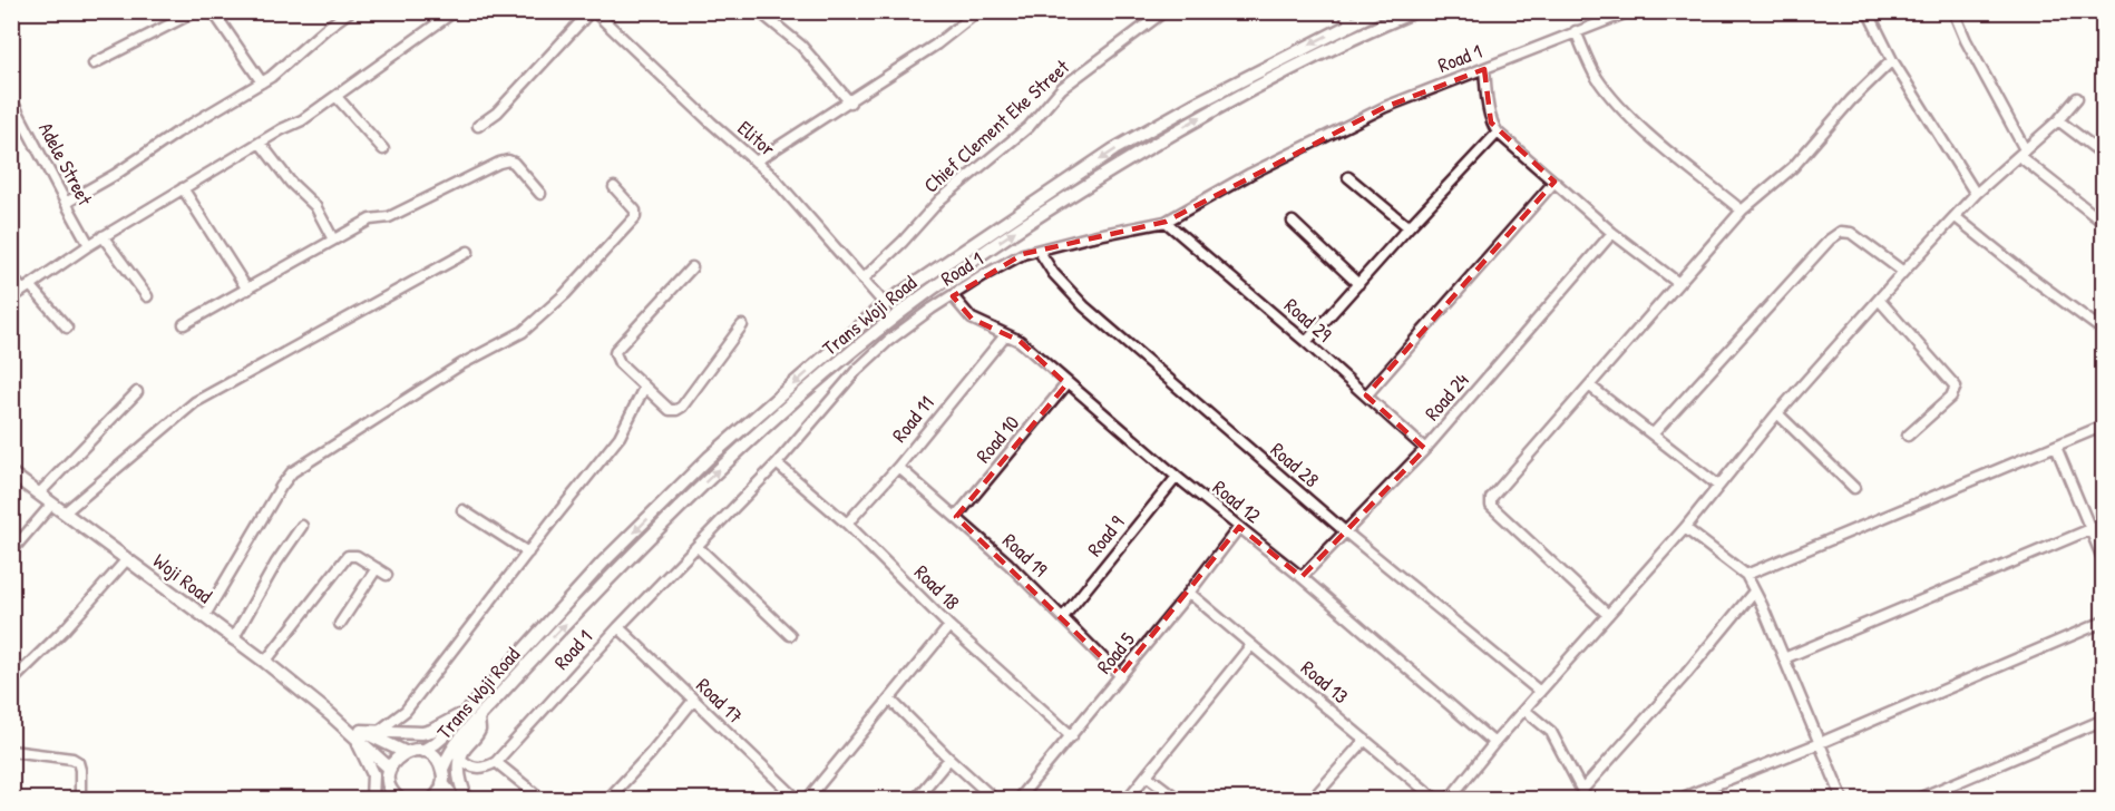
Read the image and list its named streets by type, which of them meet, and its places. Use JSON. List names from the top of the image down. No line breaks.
{"streets":{"main road":["Trans Woji Road","Woji Road"],"street":["Road 1","Chief Clement Eke Street","Elitor","Adele Street","Road 29","Road 24","Road 11","Road 10","Road 28","Road 12","Road 9","Road 19","Road 18","Road 5","Road 13","Road 17"]},"crossings":[["Road 1","Road 29"],["Road 1","Road 28"],["Road 1","Road 12"],["Road 1","Road 18"],["Road 1","Road 17"],["Chief Clement Eke Street","Elitor"],["Elitor","Trans Woji Road"],["Road 29","Road 24"],["Road 24","Road 28"],["Road 24","Road 12"],["Road 11","Road 12"],["Road 11","Road 19"],["Road 11","Road 18"],["Road 10","Road 12"],["Road 10","Road 19"],["Road 12","Road 9"],["Road 12","Road 5"],["Road 9","Road 19"],["Road 19","Road 5"],["Road 18","Road 5"],["Road 5","Road 13"]]}
